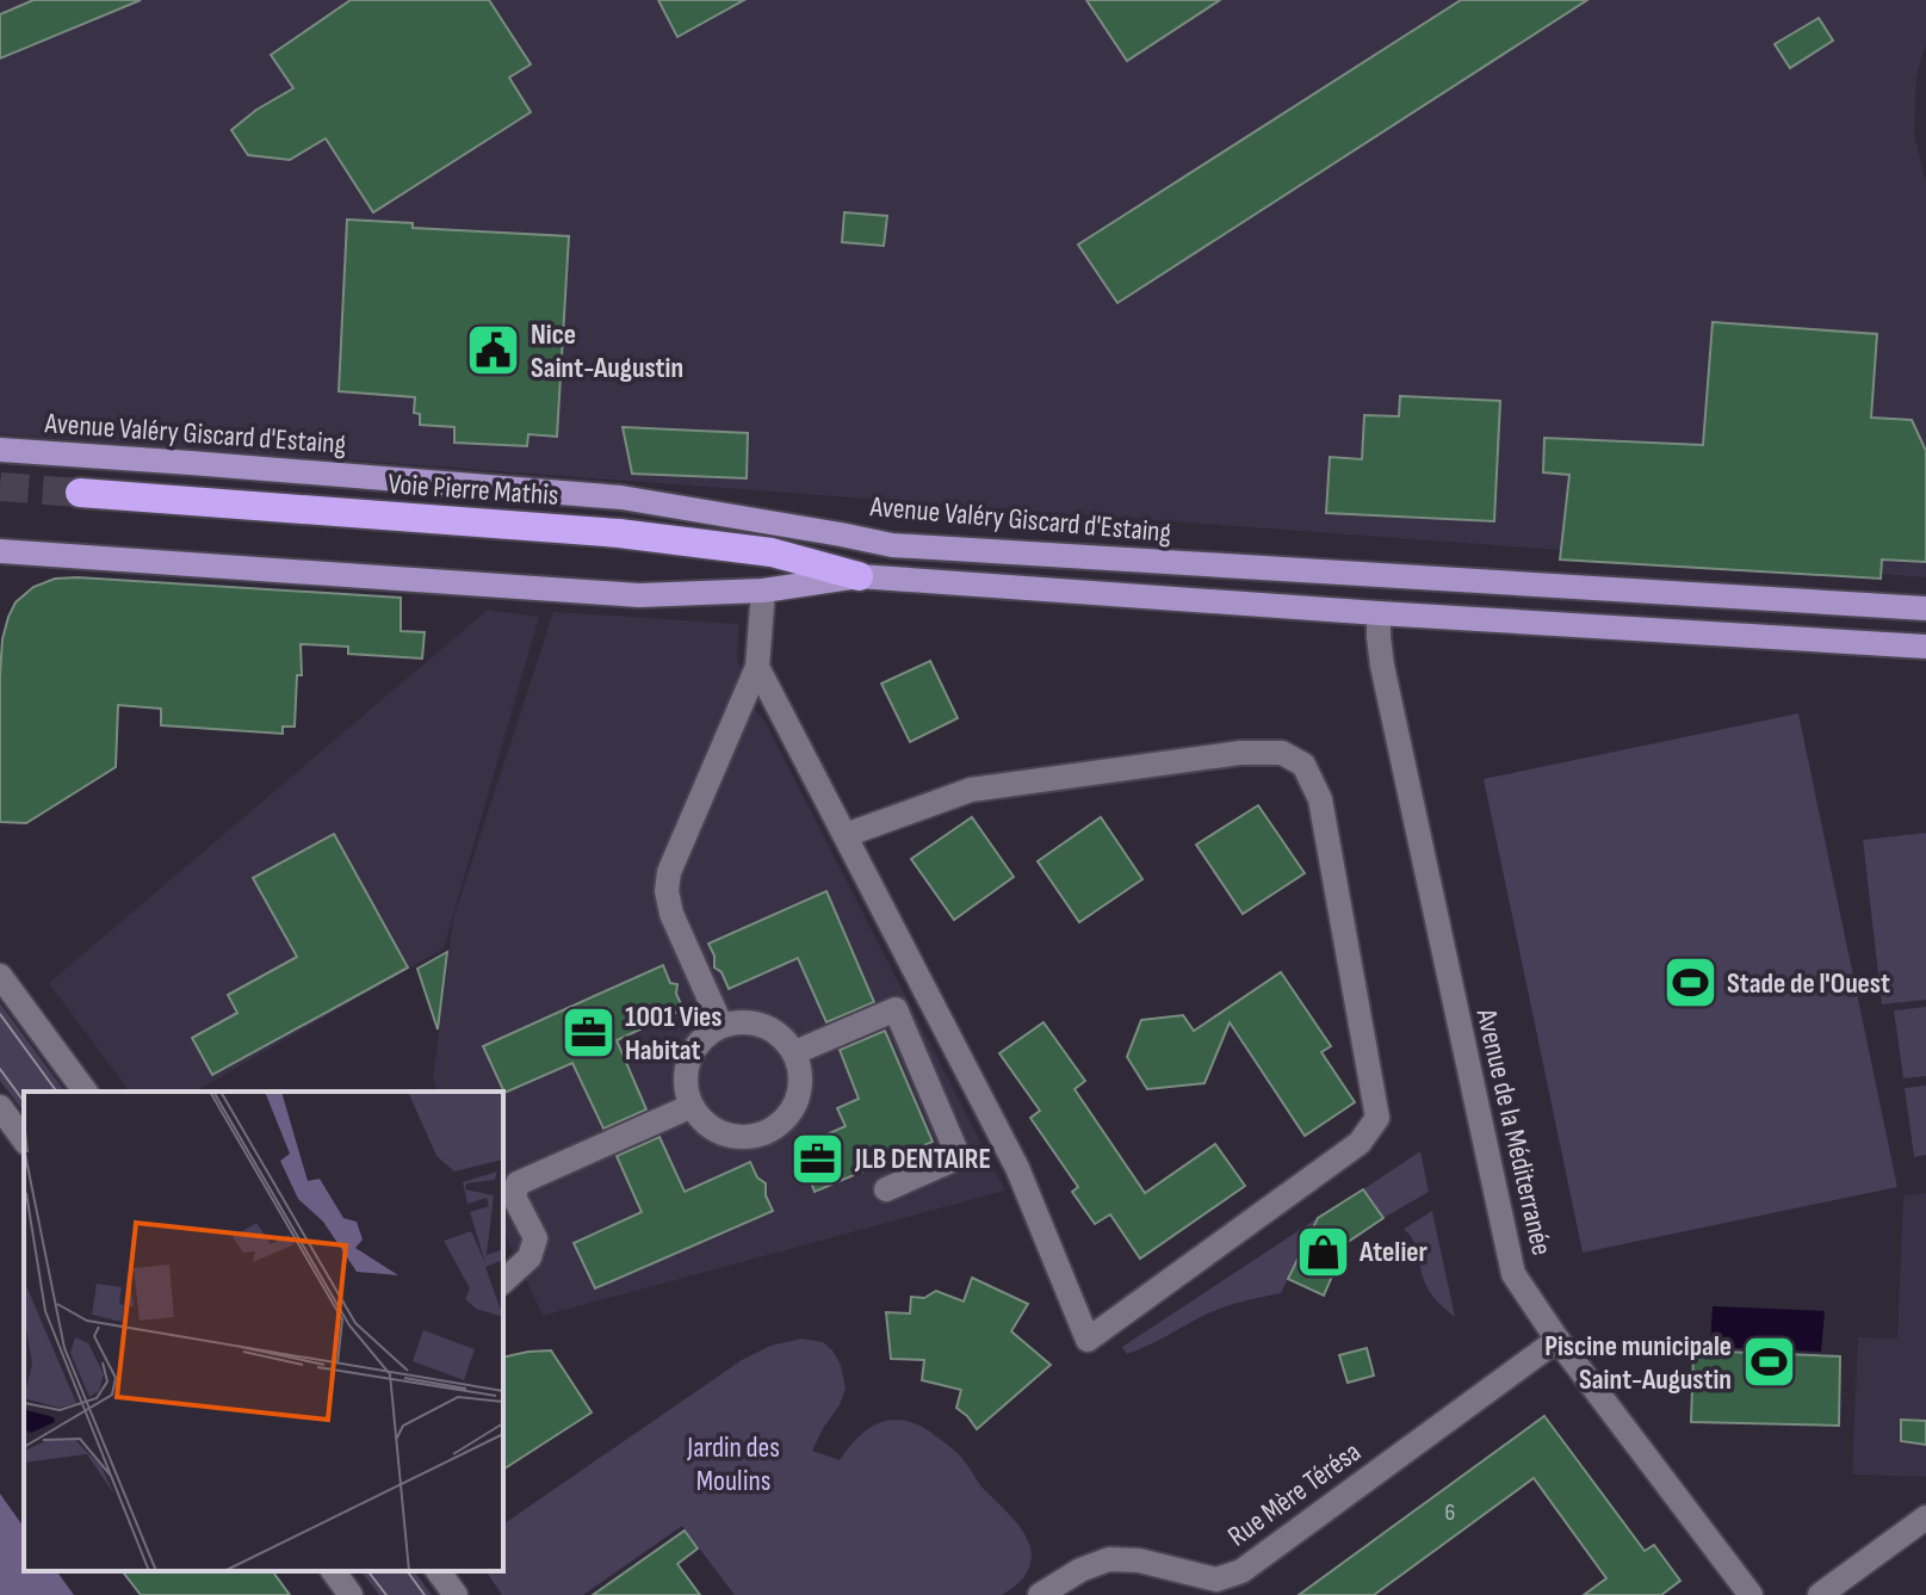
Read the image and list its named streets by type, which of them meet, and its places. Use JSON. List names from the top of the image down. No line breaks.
{"streets":{"highway":["Voie Pierre Mathis"],"main road":["Avenue Valéry Giscard d'Estaing"],"street":["Avenue de la Méditerranée","Rue Mère Térésa"]},"crossings":[["Avenue de la Méditerranée","Rue Mère Térésa"]],"parks":["Jardin des Moulins"],"places":{"public building":["Nice Saint-Augustin"],"sports":["Stade de l'Ouest","Piscine municipale Saint-Augustin"],"office":["1001 Vies Habitat","JLB DENTAIRE"],"shop":["Atelier"]},"house_numbers":["6"]}
